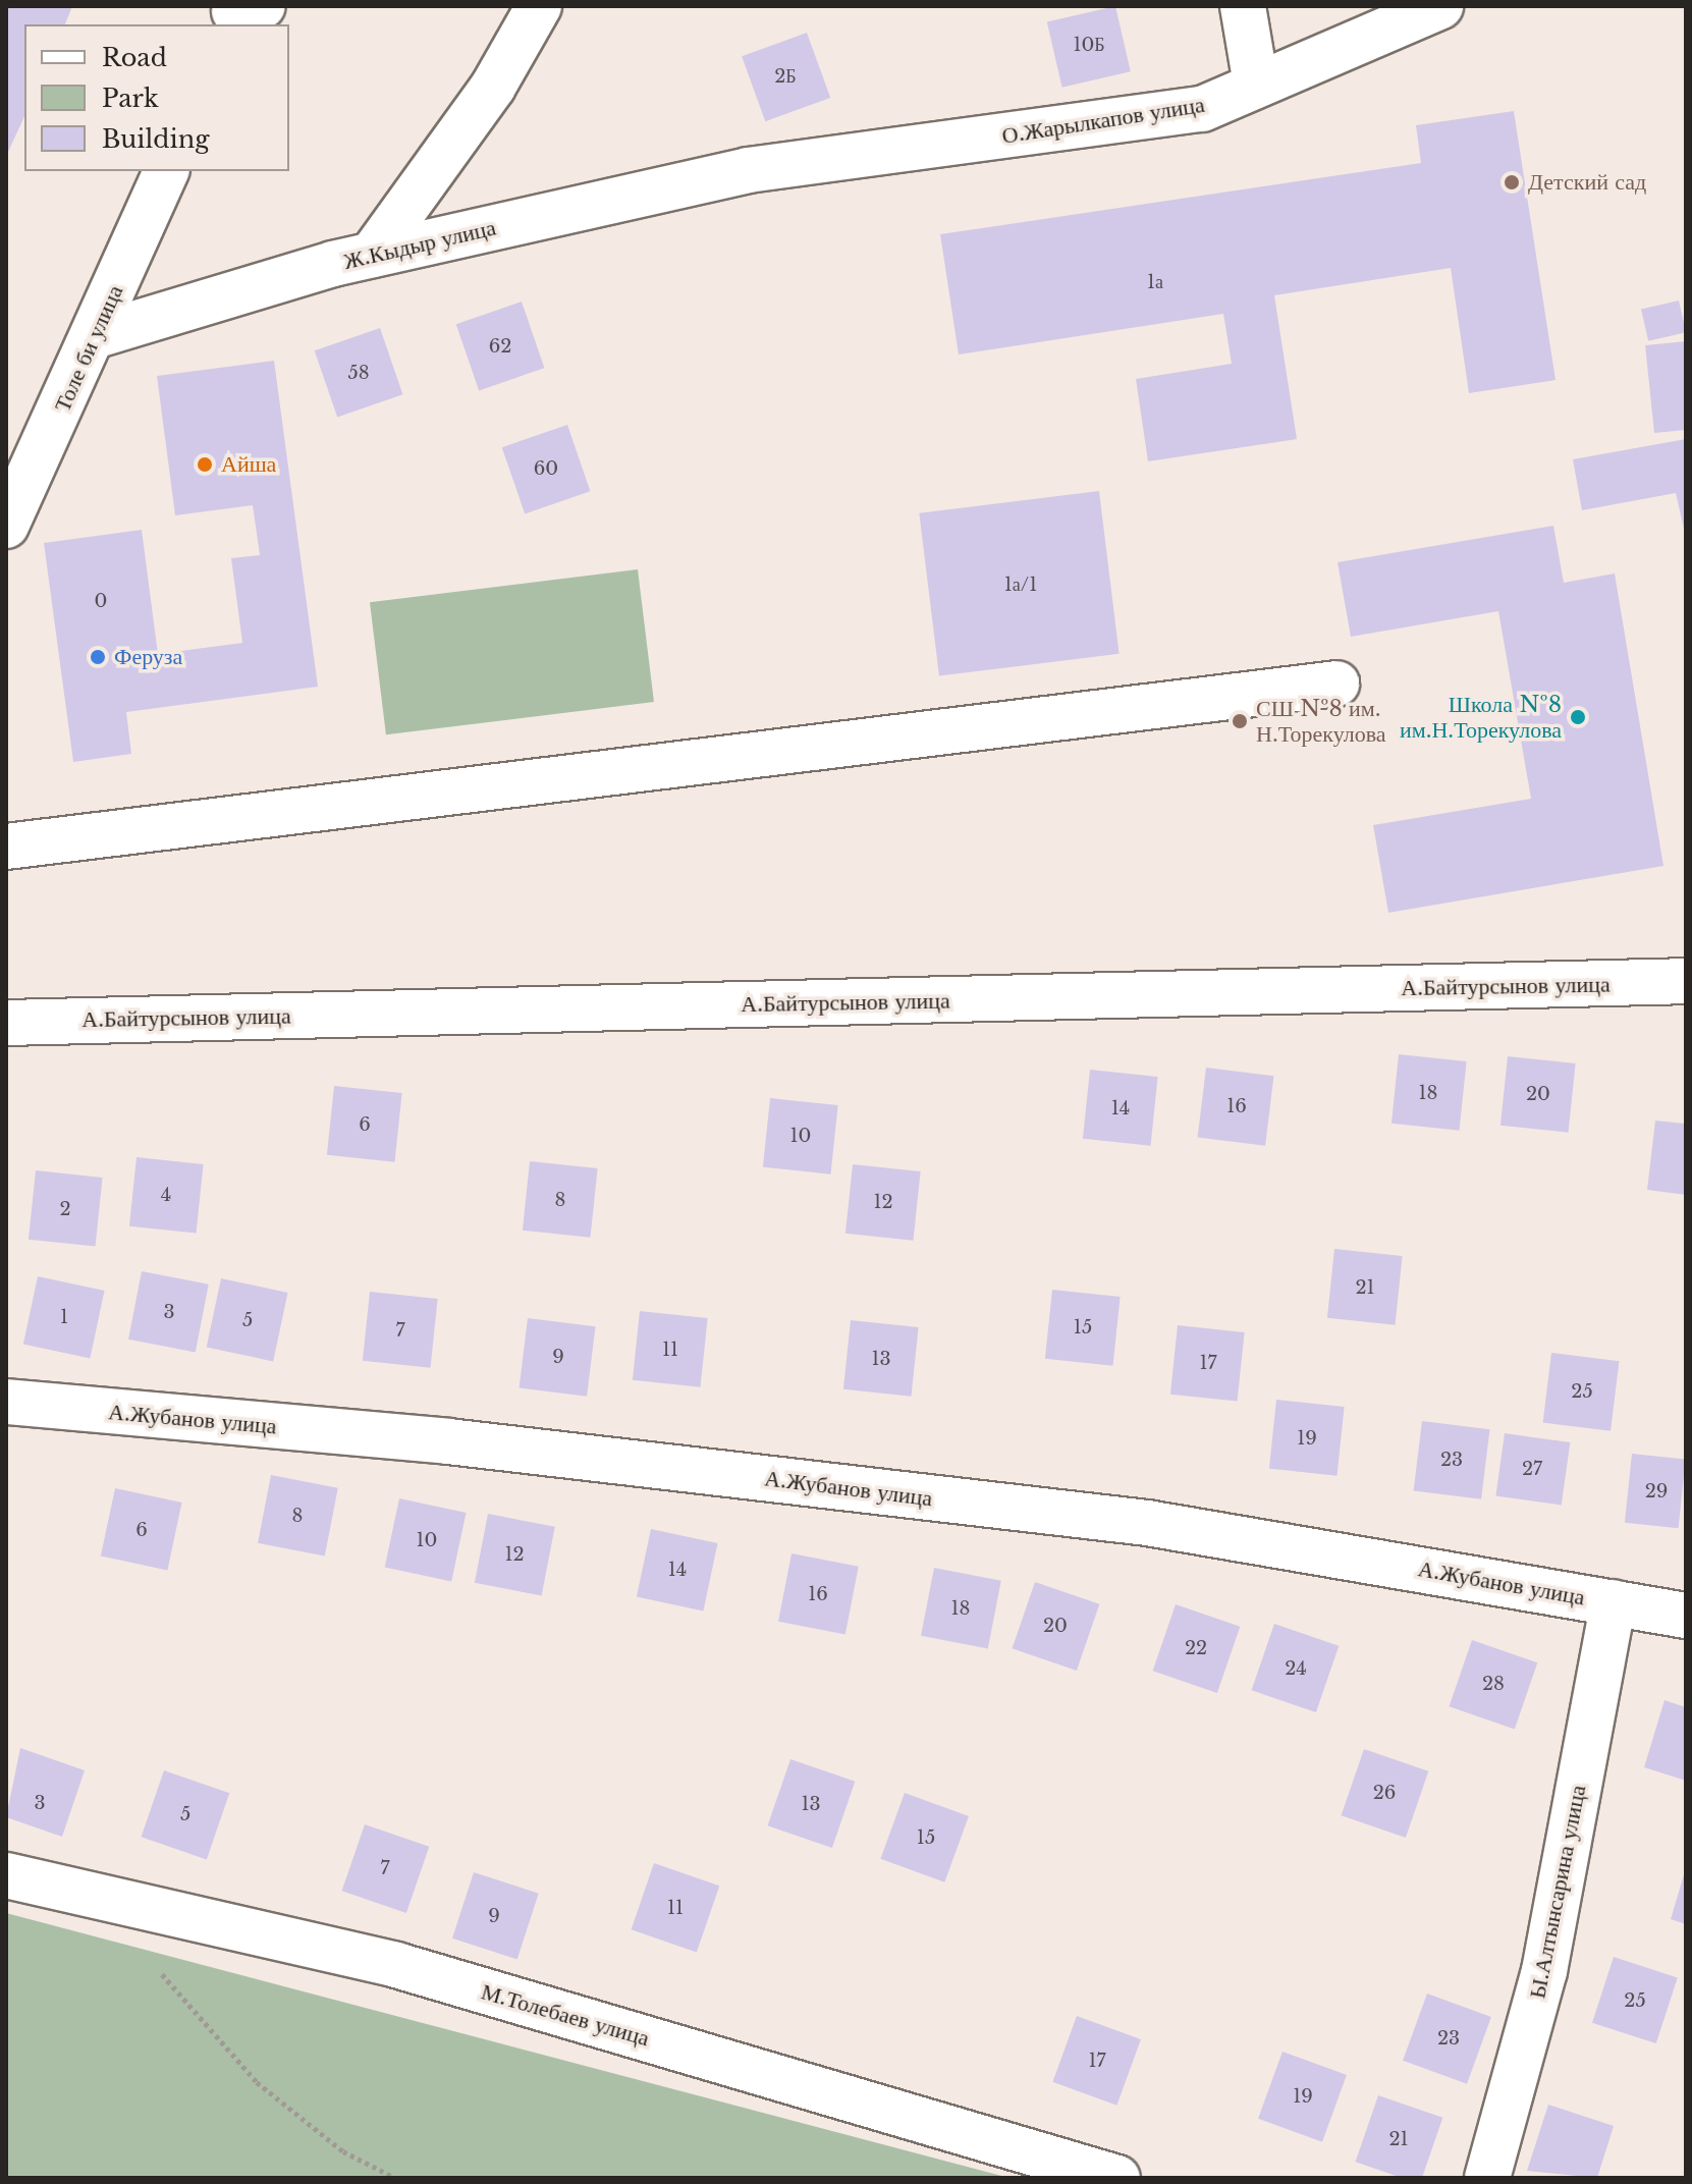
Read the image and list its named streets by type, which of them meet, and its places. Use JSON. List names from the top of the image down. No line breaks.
{"streets":{"street":["О.Жарылкапов улица","Ж.Кыдыр улица","Толе би улица","А.Байтурсынов улица","А.Жубанов улица","Ы.Алтынсарина улица","М.Толебаев улица"]},"crossings":[["О.Жарылкапов улица","Ж.Кыдыр улица"],["Ж.Кыдыр улица","Толе би улица"],["А.Жубанов улица","Ы.Алтынсарина улица"]],"places":["Детский сад","Айша","Феруза","Школа №8 им.Н.Торекулова","СШ №8 им. Н.Торекулова"],"house_numbers":["10Б","2Б","1а","62","58","60","1а/1","0","18","20","16","14","6","10","4","8","12","2","21","3","1","5","15","7","11","9","13","17","25","19","23","27","29","8","6","10","12","14","16","18","20","22","24","28","26","3","13","5","15","7","11","9","25","23","17","19","21"],"legend":["Road","Park","Building"]}
